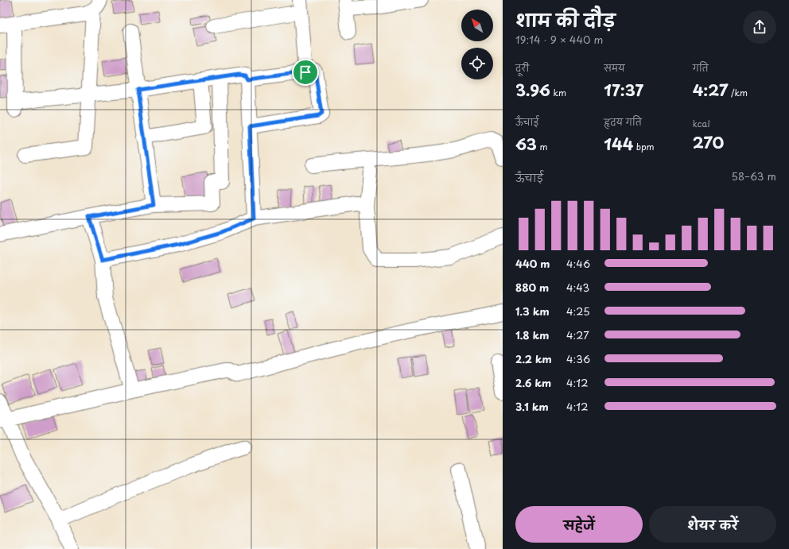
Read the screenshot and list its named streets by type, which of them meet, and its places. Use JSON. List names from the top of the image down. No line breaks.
{"north":"top left","page":{"heading":["शाम की दौड़","19:14 · 9 × 440 m"],"stats":[["दूरी","3.96 km"],["समय","17:37"],["गति","4:27 /km"],["ऊँचाई","63 m"],["हृदय गति","144 bpm"],["kcal","270"]],"chart":["ऊँचाई","58–63 m"],"list":[{"name":"440 m","note":"4:46"},{"name":"880 m","note":"4:43"},{"name":"1.3 km","note":"4:25"},{"name":"1.8 km","note":"4:27"},{"name":"2.2 km","note":"4:36"},{"name":"2.6 km","note":"4:12"},{"name":"3.1 km","note":"4:12"}],"buttons":["सहेजें","शेयर करें"]}}
